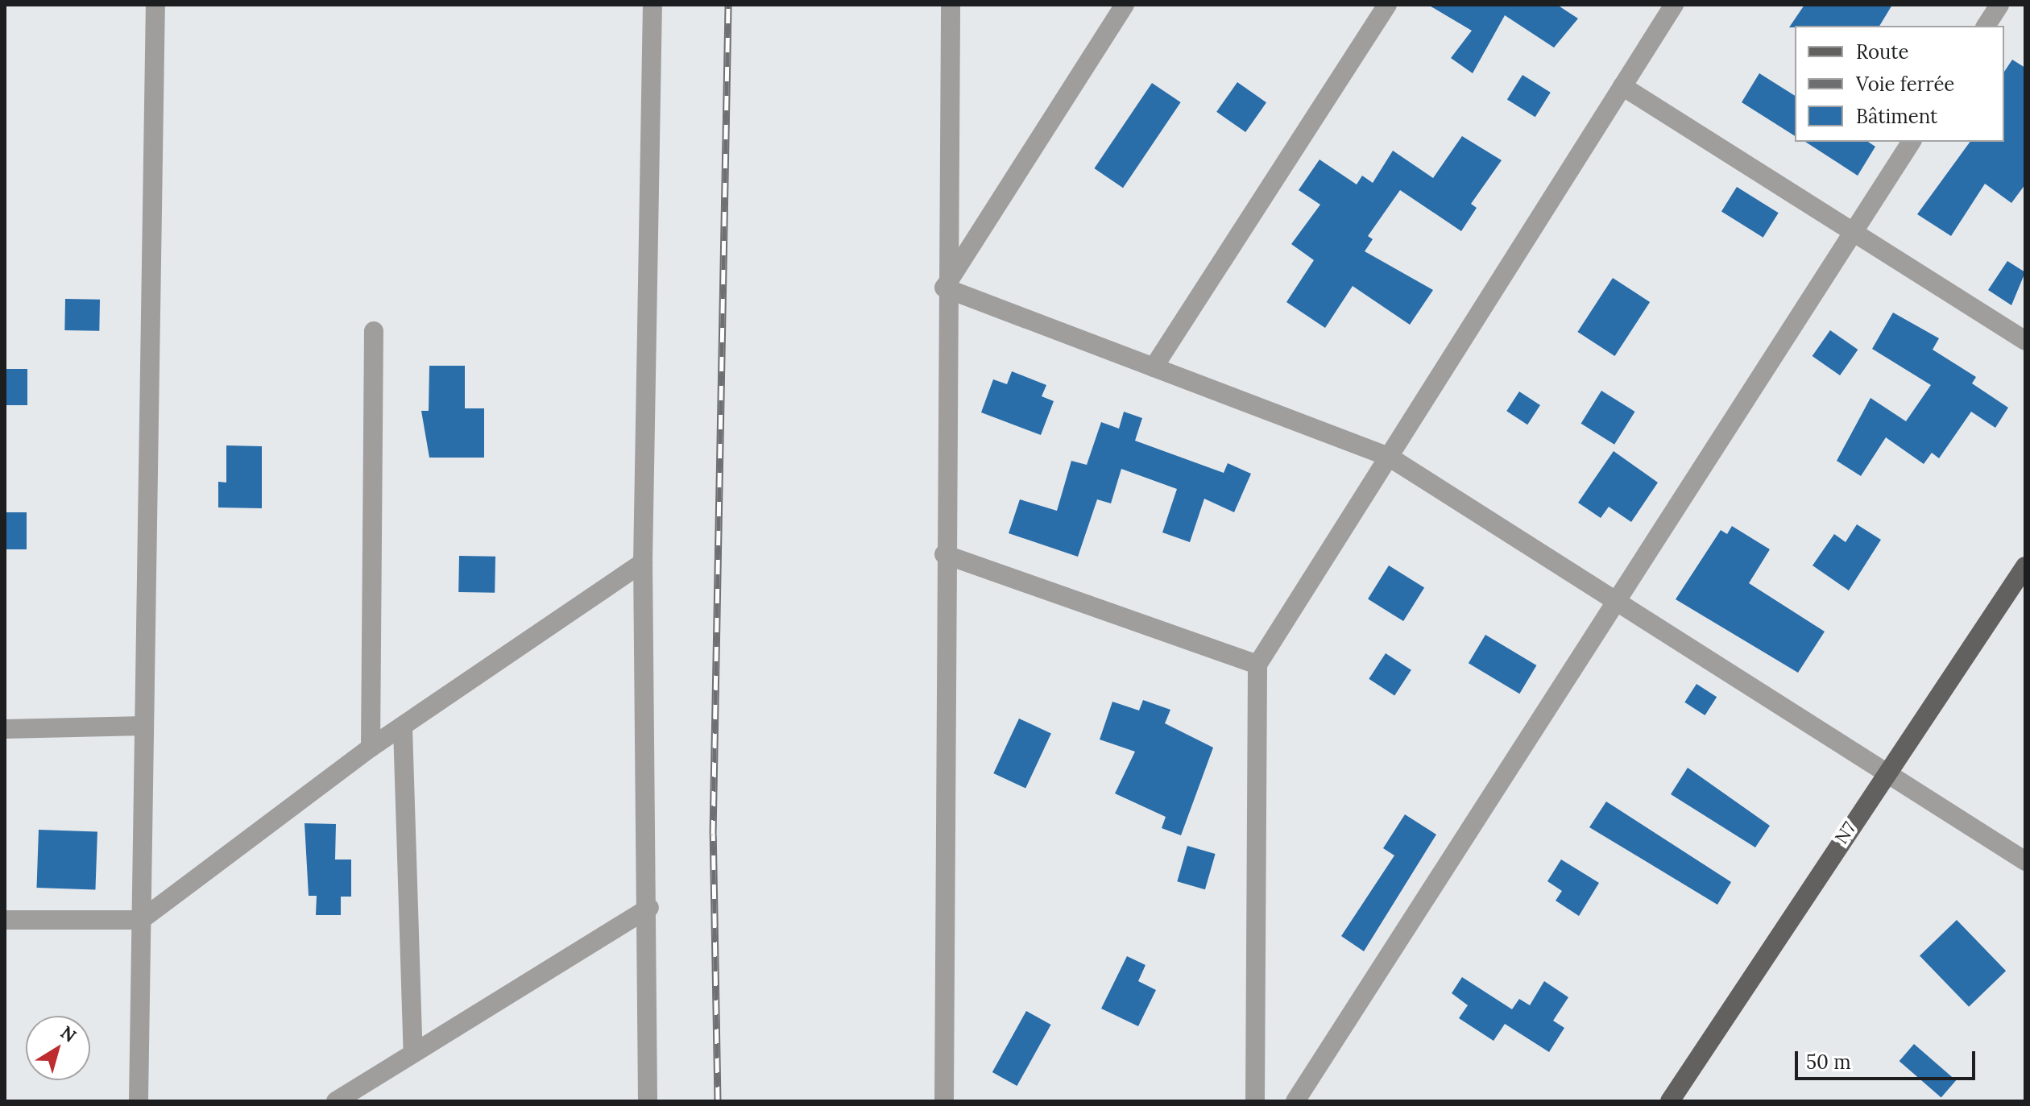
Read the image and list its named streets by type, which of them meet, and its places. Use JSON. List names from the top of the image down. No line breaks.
{"streets":{"main road":["N7"]},"legend":["Route","Voie ferrée","Bâtiment"],"scale_bar":"50 m","north":"top right"}
